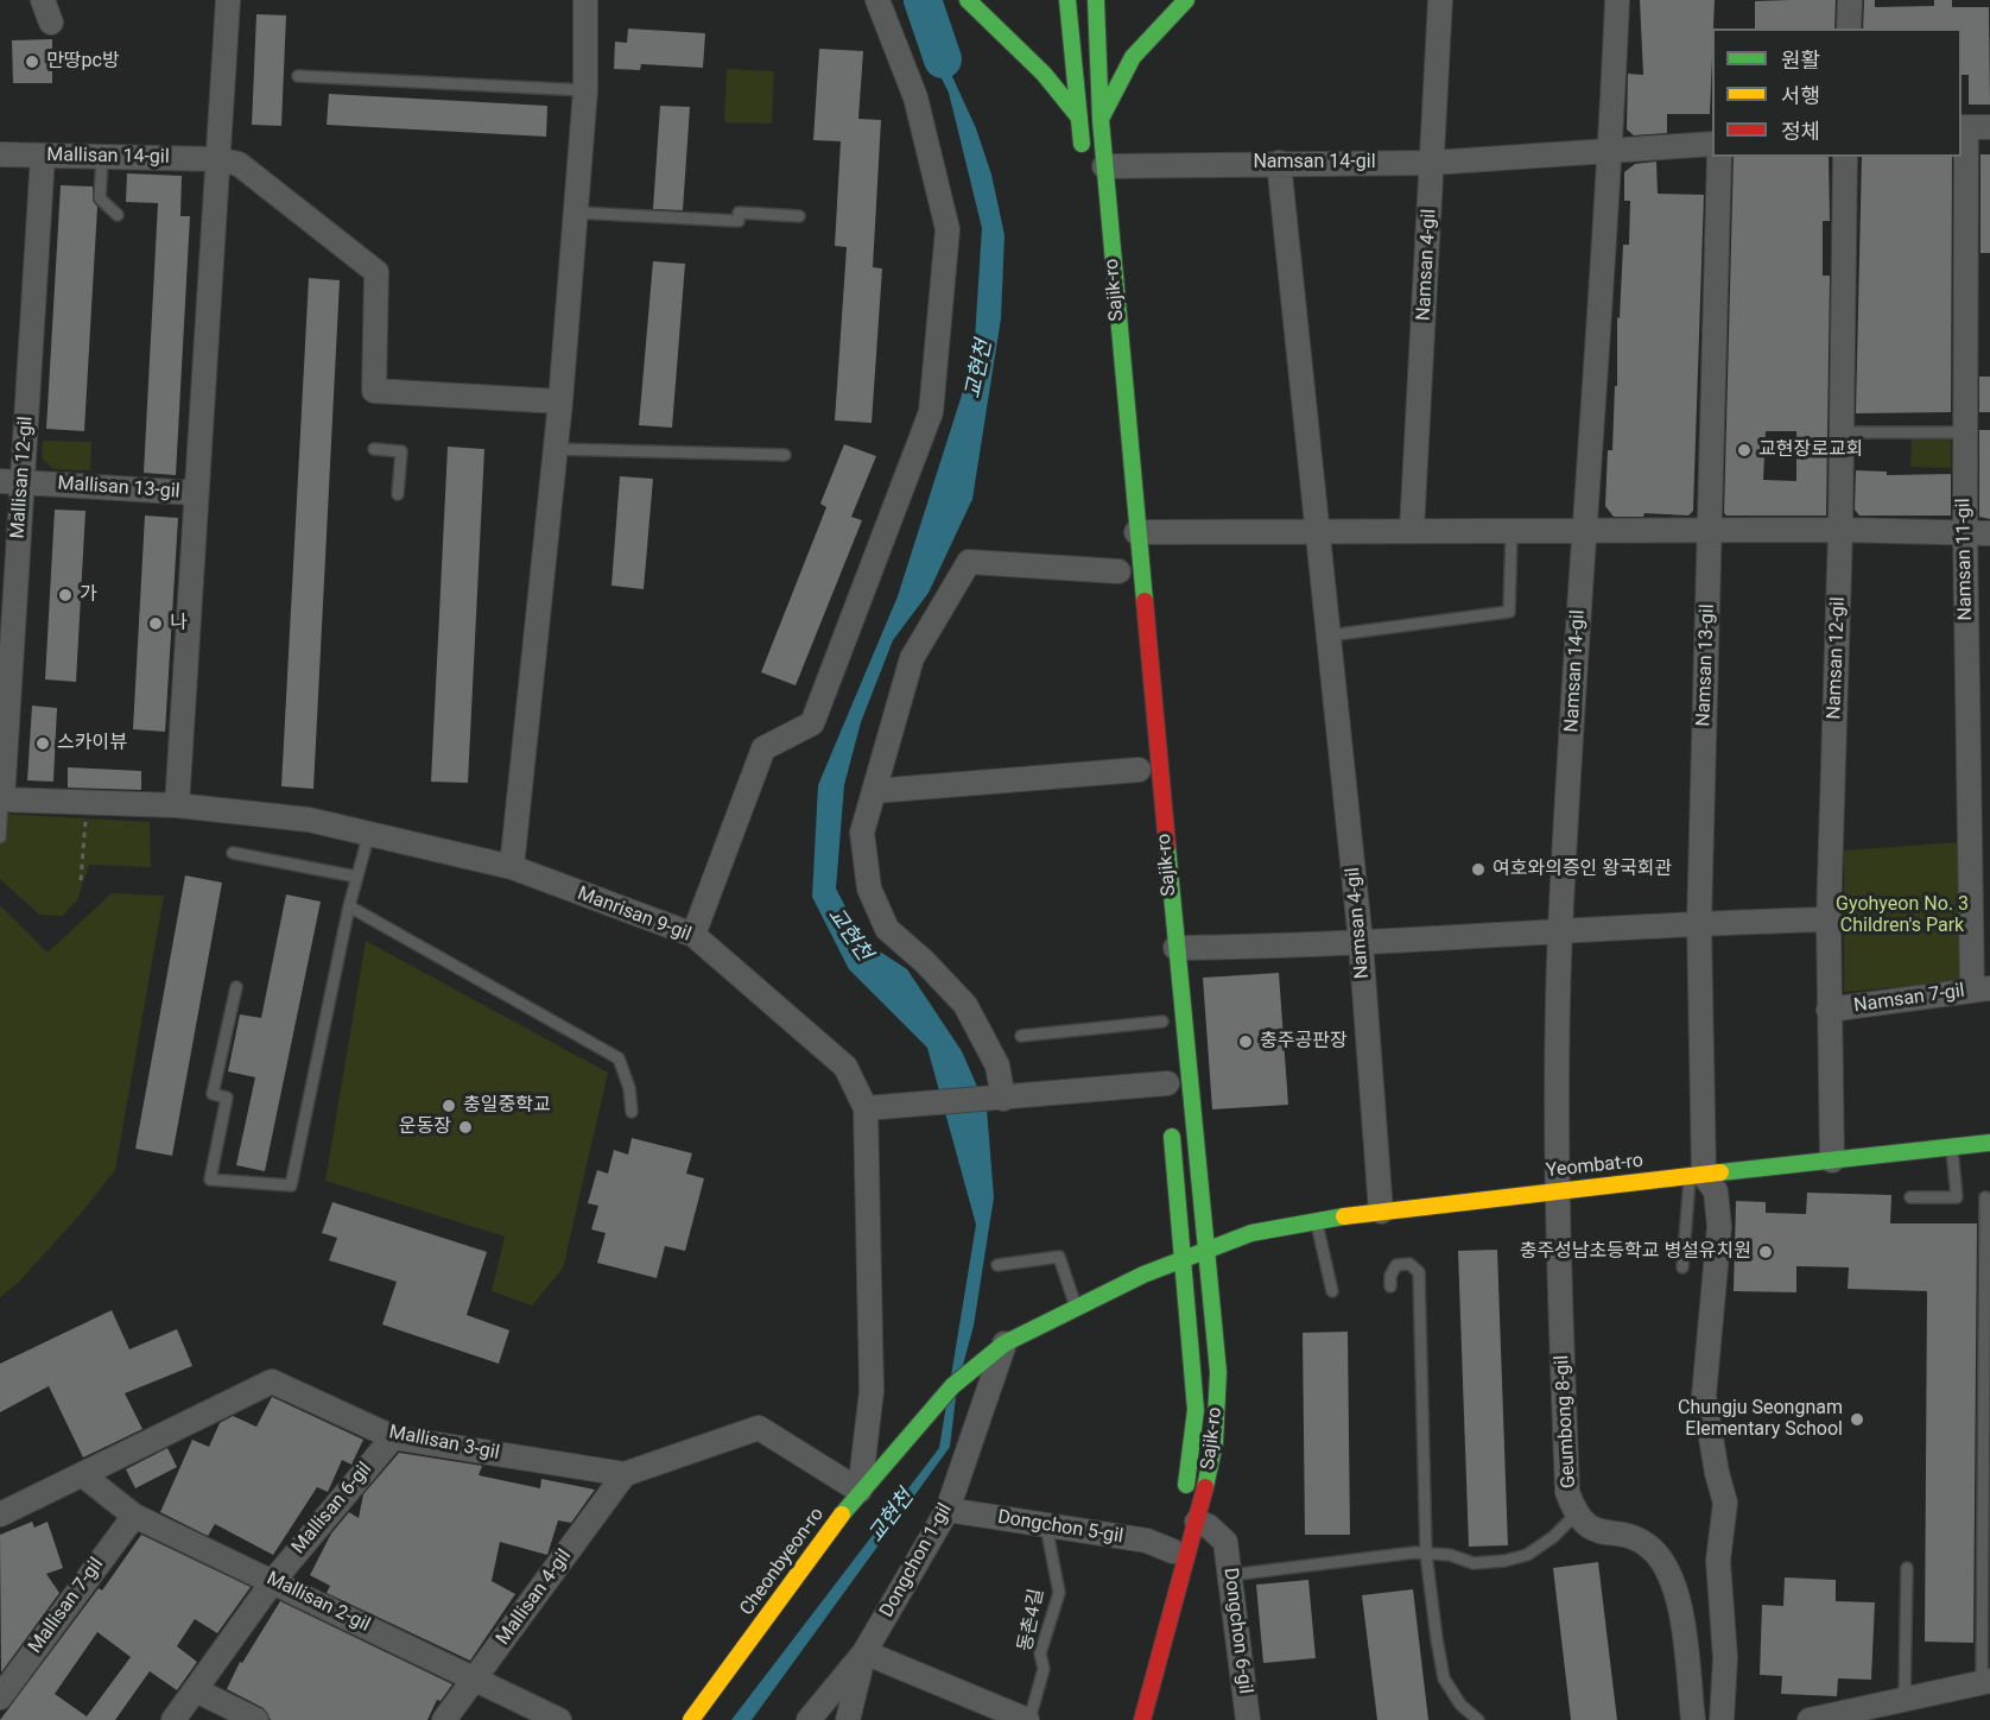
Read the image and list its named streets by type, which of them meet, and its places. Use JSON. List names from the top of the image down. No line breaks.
{"streets":{"street":["Mallisan 14-gil","Namsan 14-gil","Namsan 4-gil","Sajik-ro","Mallisan 12-gil","Mallisan 13-gil","Namsan 11-gil","Namsan 12-gil","Namsan 13-gil","Manrisan 9-gil","Namsan 7-gil","Yeombat-ro","Geumbong 8-gil","Mallisan 3-gil","Mallisan 6-gil","Dongchon 5-gil","Dongchon 1-gil","Cheonbyeon-ro","Mallisan 4-gil","Mallisan 2-gil","Mallisan 7-gil","Dongchon 6-gil"],"lane":["동촌4길"]},"crossings":[["Mallisan 14-gil","Mallisan 12-gil"],["Namsan 14-gil","Namsan 4-gil"],["Namsan 14-gil","Sajik-ro"],["Namsan 14-gil","Yeombat-ro"],["Namsan 14-gil","Geumbong 8-gil"],["Namsan 4-gil","Yeombat-ro"],["Sajik-ro","Yeombat-ro"],["Sajik-ro","Dongchon 5-gil"],["Sajik-ro","Dongchon 6-gil"],["Mallisan 12-gil","Mallisan 13-gil"],["Mallisan 12-gil","Manrisan 9-gil"],["Namsan 11-gil","Namsan 7-gil"],["Namsan 12-gil","Namsan 7-gil"],["Namsan 12-gil","Yeombat-ro"],["Namsan 13-gil","Yeombat-ro"],["Manrisan 9-gil","Mallisan 3-gil"],["Manrisan 9-gil","Cheonbyeon-ro"],["Yeombat-ro","Geumbong 8-gil"],["Mallisan 3-gil","Mallisan 6-gil"],["Mallisan 3-gil","Cheonbyeon-ro"],["Mallisan 3-gil","Mallisan 4-gil"],["Mallisan 3-gil","Mallisan 2-gil"],["Mallisan 6-gil","Mallisan 2-gil"],["Dongchon 5-gil","Dongchon 1-gil"],["Dongchon 5-gil","동촌4길"],["Dongchon 1-gil","Cheonbyeon-ro"],["Mallisan 4-gil","Mallisan 2-gil"],["Mallisan 2-gil","Mallisan 7-gil"]],"water":["교현천"],"parks":["Gyohyeon No. 3 Children's Park"],"places":["만땅pc방","교현장로교회","가","나","스카이뷰","여호와의증인 왕국회관","충주공판장","충일중학교","운동장","충주성남초등학교 병설유치원","Chungju Seongnam Elementary School"],"legend":["원활","서행","정체"]}
